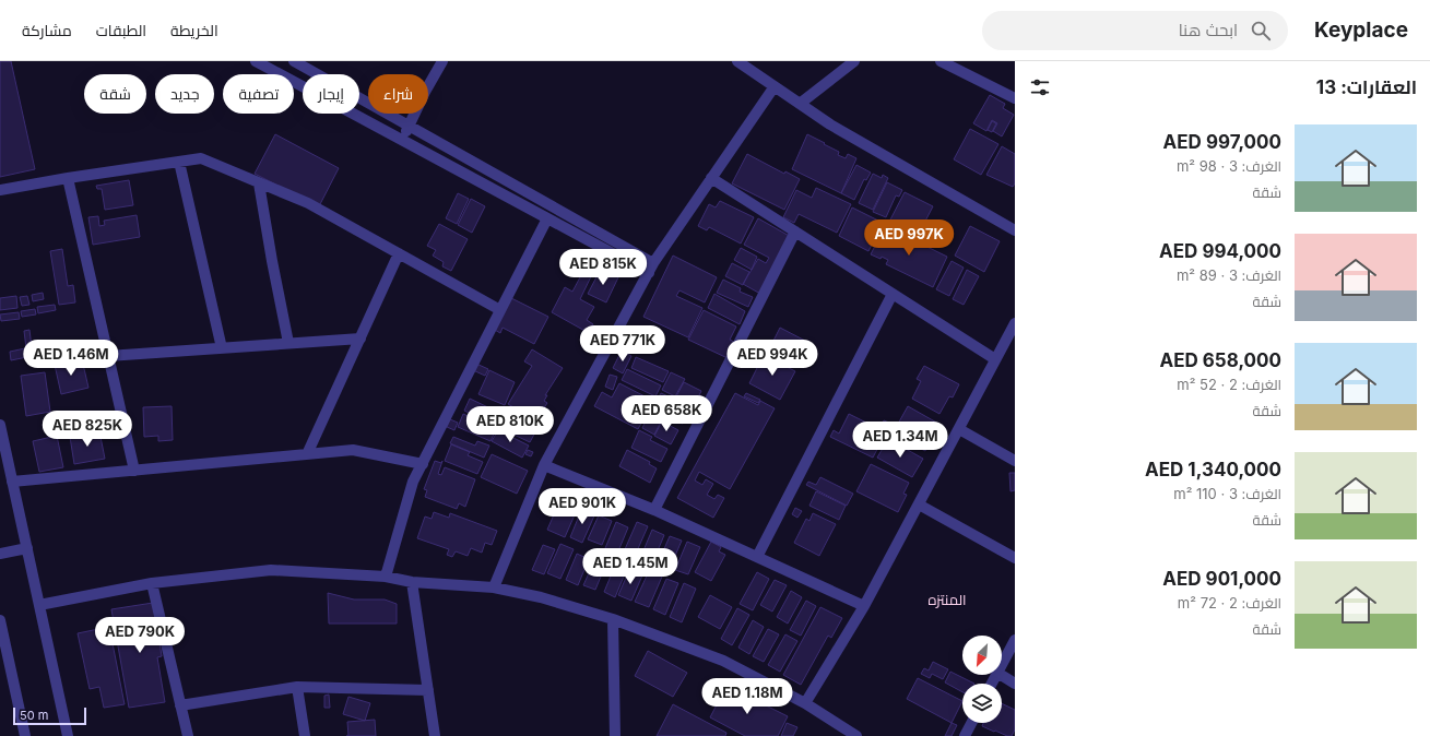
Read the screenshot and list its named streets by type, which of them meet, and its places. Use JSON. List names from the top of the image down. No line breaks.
{"districts":["المنتزه"],"scale_bar":"50 m","north":"bottom left","page":{"header":"Keyplace","search":"ابحث هنا","nav":["الخريطة","الطبقات","مشاركة"],"heading":"العقارات: 13","chip":["شراء","إيجار","تصفية","جديد","شقة"],"list":[{"name":"AED 997,000","note":"الغرف: 3 · 98 m² · شقة"},{"name":"AED 994,000","note":"الغرف: 3 · 89 m² · شقة"},{"name":"AED 658,000","note":"الغرف: 2 · 52 m² · شقة"},{"name":"AED 1,340,000","note":"الغرف: 3 · 110 m² · شقة"},{"name":"AED 901,000","note":"الغرف: 2 · 72 m² · شقة"}],"price":["AED 997K","AED 815K","AED 771K","AED 1.46M","AED 994K","AED 658K","AED 810K","AED 825K","AED 1.34M","AED 901K","AED 1.45M","AED 790K","AED 1.18M"],"scale":"50 m"}}
